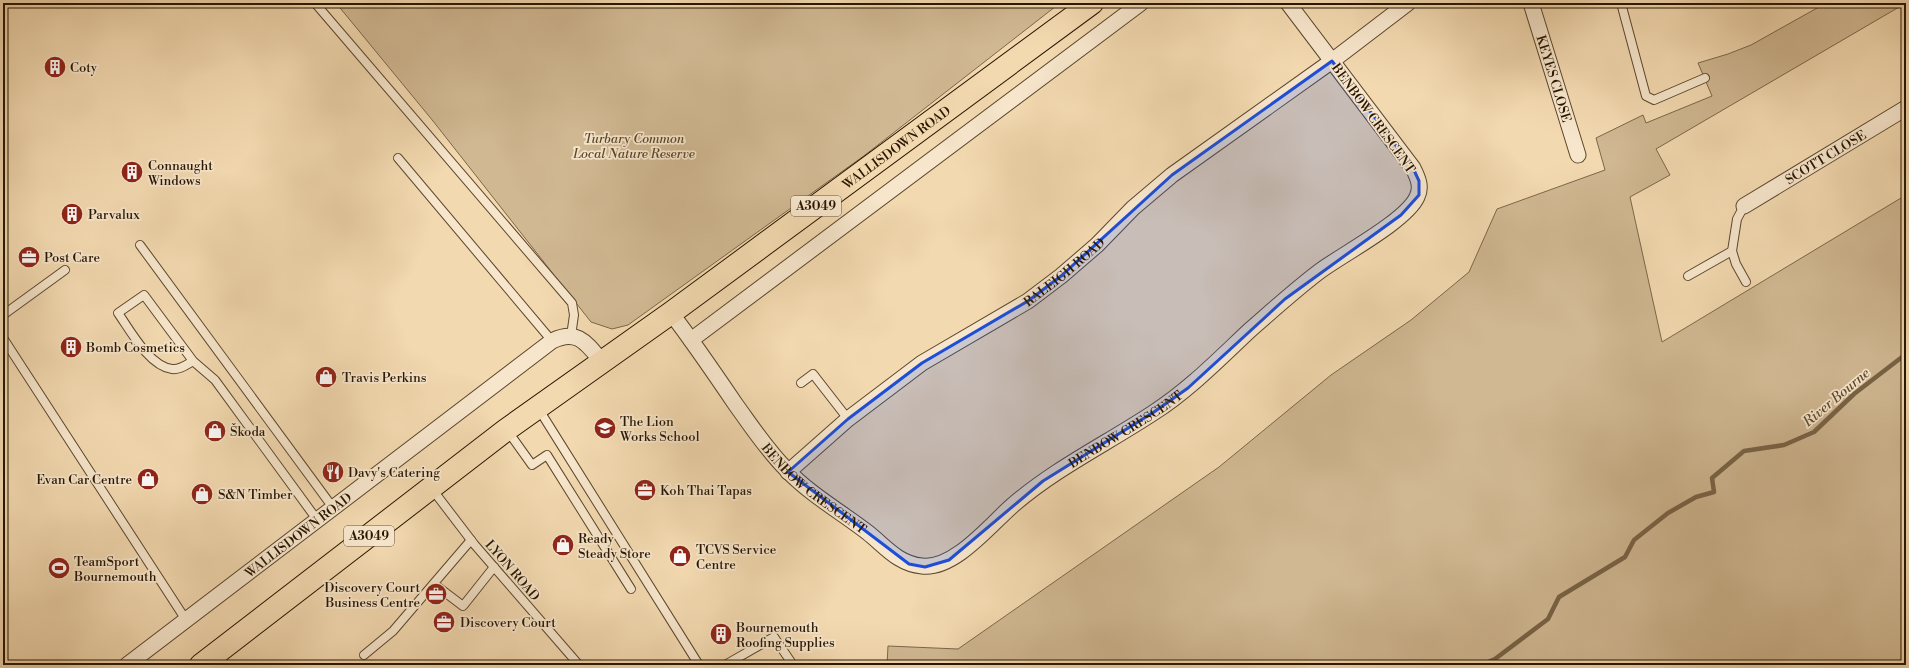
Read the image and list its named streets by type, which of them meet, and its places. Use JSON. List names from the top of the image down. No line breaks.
{"streets":{"main road":["WALLISDOWN ROAD","A3049"],"street":["KEYES CLOSE","BENBOW CRESCENT","SCOTT CLOSE","RALEIGH ROAD"],"lane":["LYON ROAD"]},"crossings":[["BENBOW CRESCENT","WALLISDOWN ROAD"],["BENBOW CRESCENT","RALEIGH ROAD"],["WALLISDOWN ROAD","LYON ROAD"]],"water":["River Bourne"],"parks":["Turbary Common Local Nature Reserve"],"places":{"building":["Coty","Connaught Windows","Parvalux","Bomb Cosmetics","Bournemouth Roofing Supplies"],"office":["Post Care","Koh Thai Tapas","Discovery Court Business Centre","Discovery Court"],"shop":["Travis Perkins","Škoda","Evan Car Centre","S&N Timber","Ready Steady Store","TCVS Service Centre"],"school or university":["The Lion Works School"],"restaurant":["Davy's Catering"],"sports":["TeamSport Bournemouth"]}}
